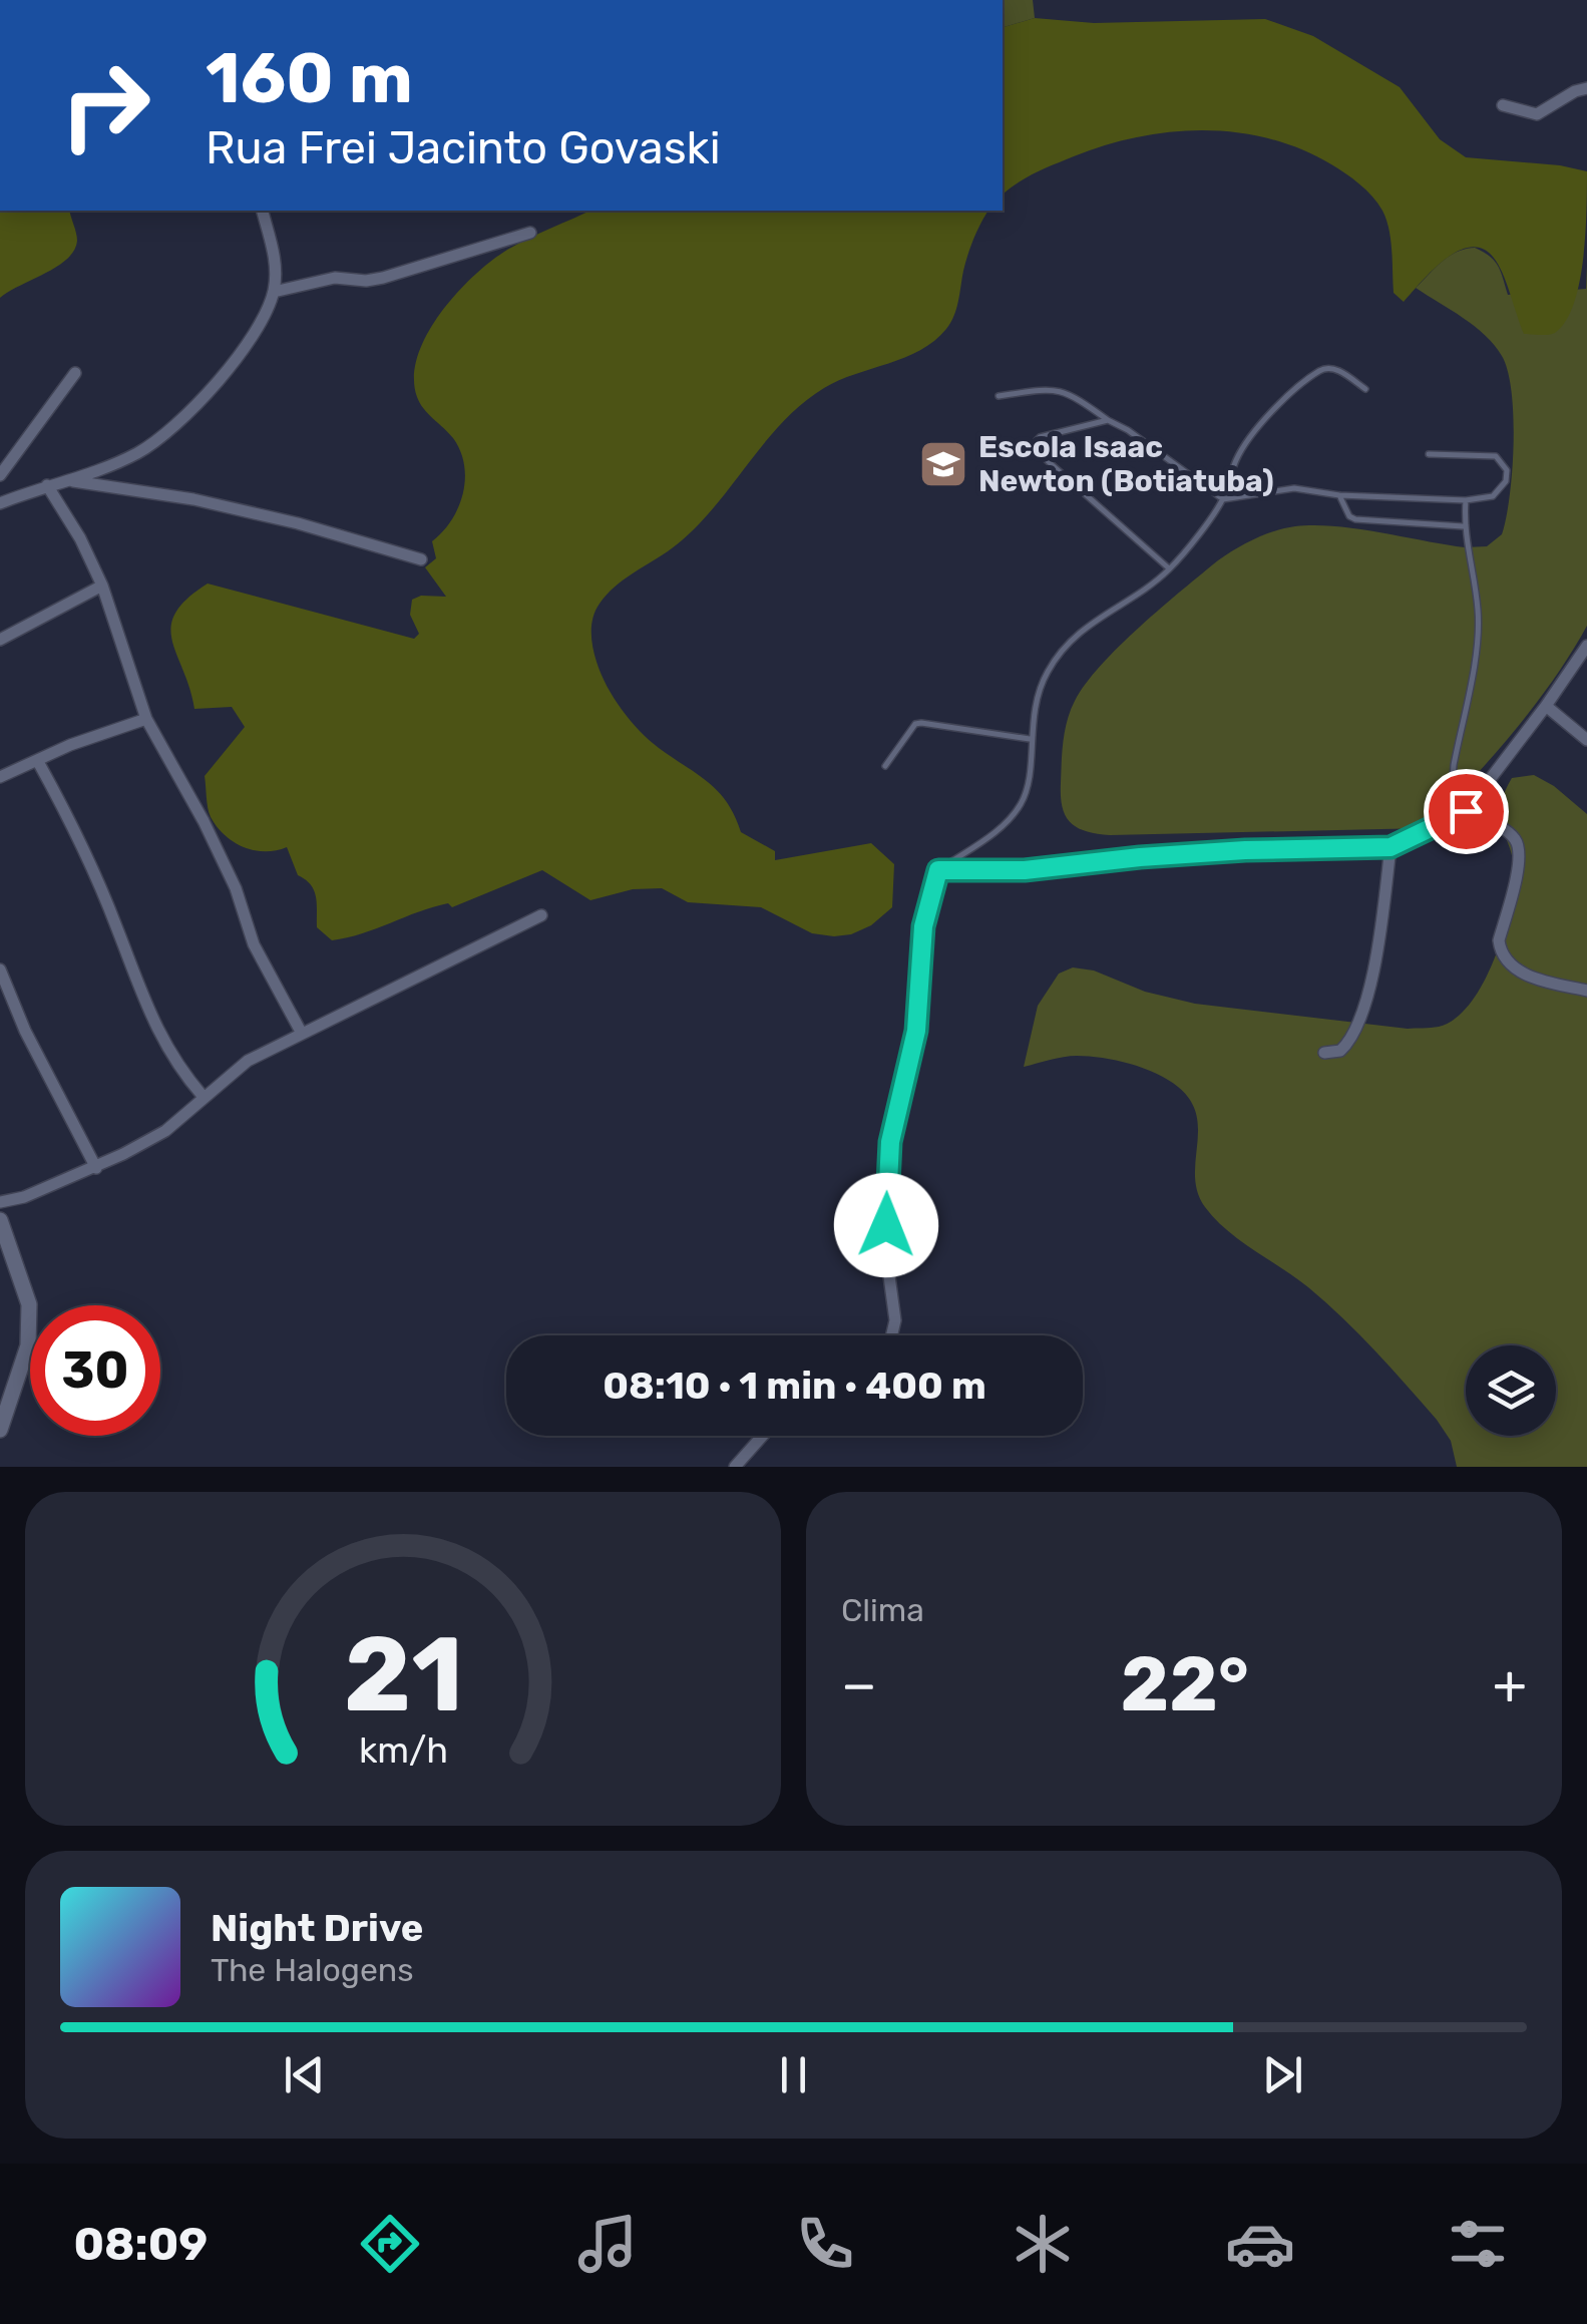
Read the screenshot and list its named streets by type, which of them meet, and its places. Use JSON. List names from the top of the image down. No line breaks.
{"places":{"school or university":["Escola Isaac Newton (Botiatuba)"]},"page":{"turn":["160 m","Rua Frei Jacinto Govaski"],"limit":"30","trip":"08:10 · 1 min · 400 m","tile":"Clima","heat":["−","22°","+"],"song":["Night Drive","The Halogens"],"tabs":"08:09","gauge":["21","km/h"]}}
